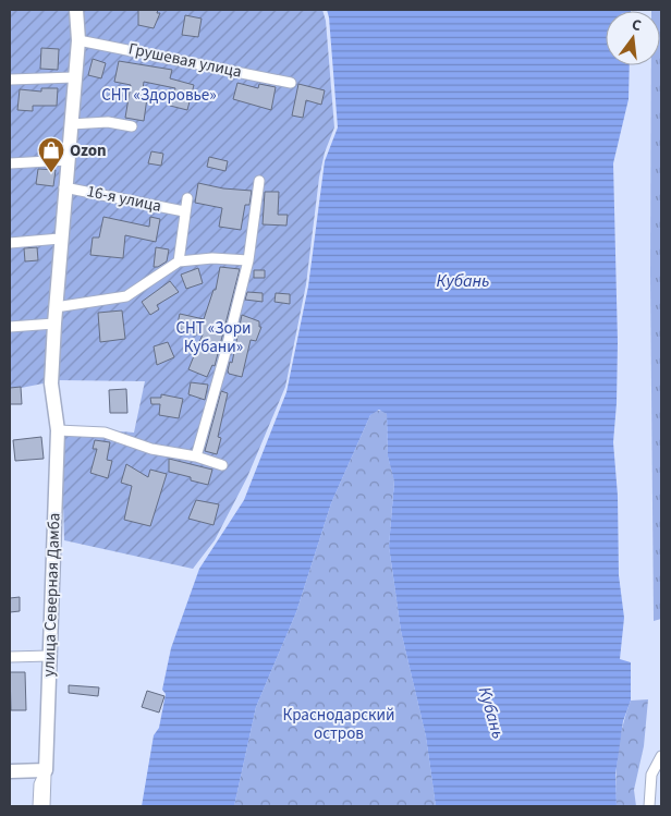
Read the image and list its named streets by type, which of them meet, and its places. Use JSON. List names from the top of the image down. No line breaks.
{"streets":{"street":["Грушевая улица","16-я улица","улица Северная Дамба"]},"crossings":[["Грушевая улица","улица Северная Дамба"],["16-я улица","улица Северная Дамба"]],"water":["Кубань"],"parks":["СНТ «Здоровье»","СНТ «Зори Кубани»","Краснодарский остров"],"places":{"shop":["Ozon"]},"north":"top"}
